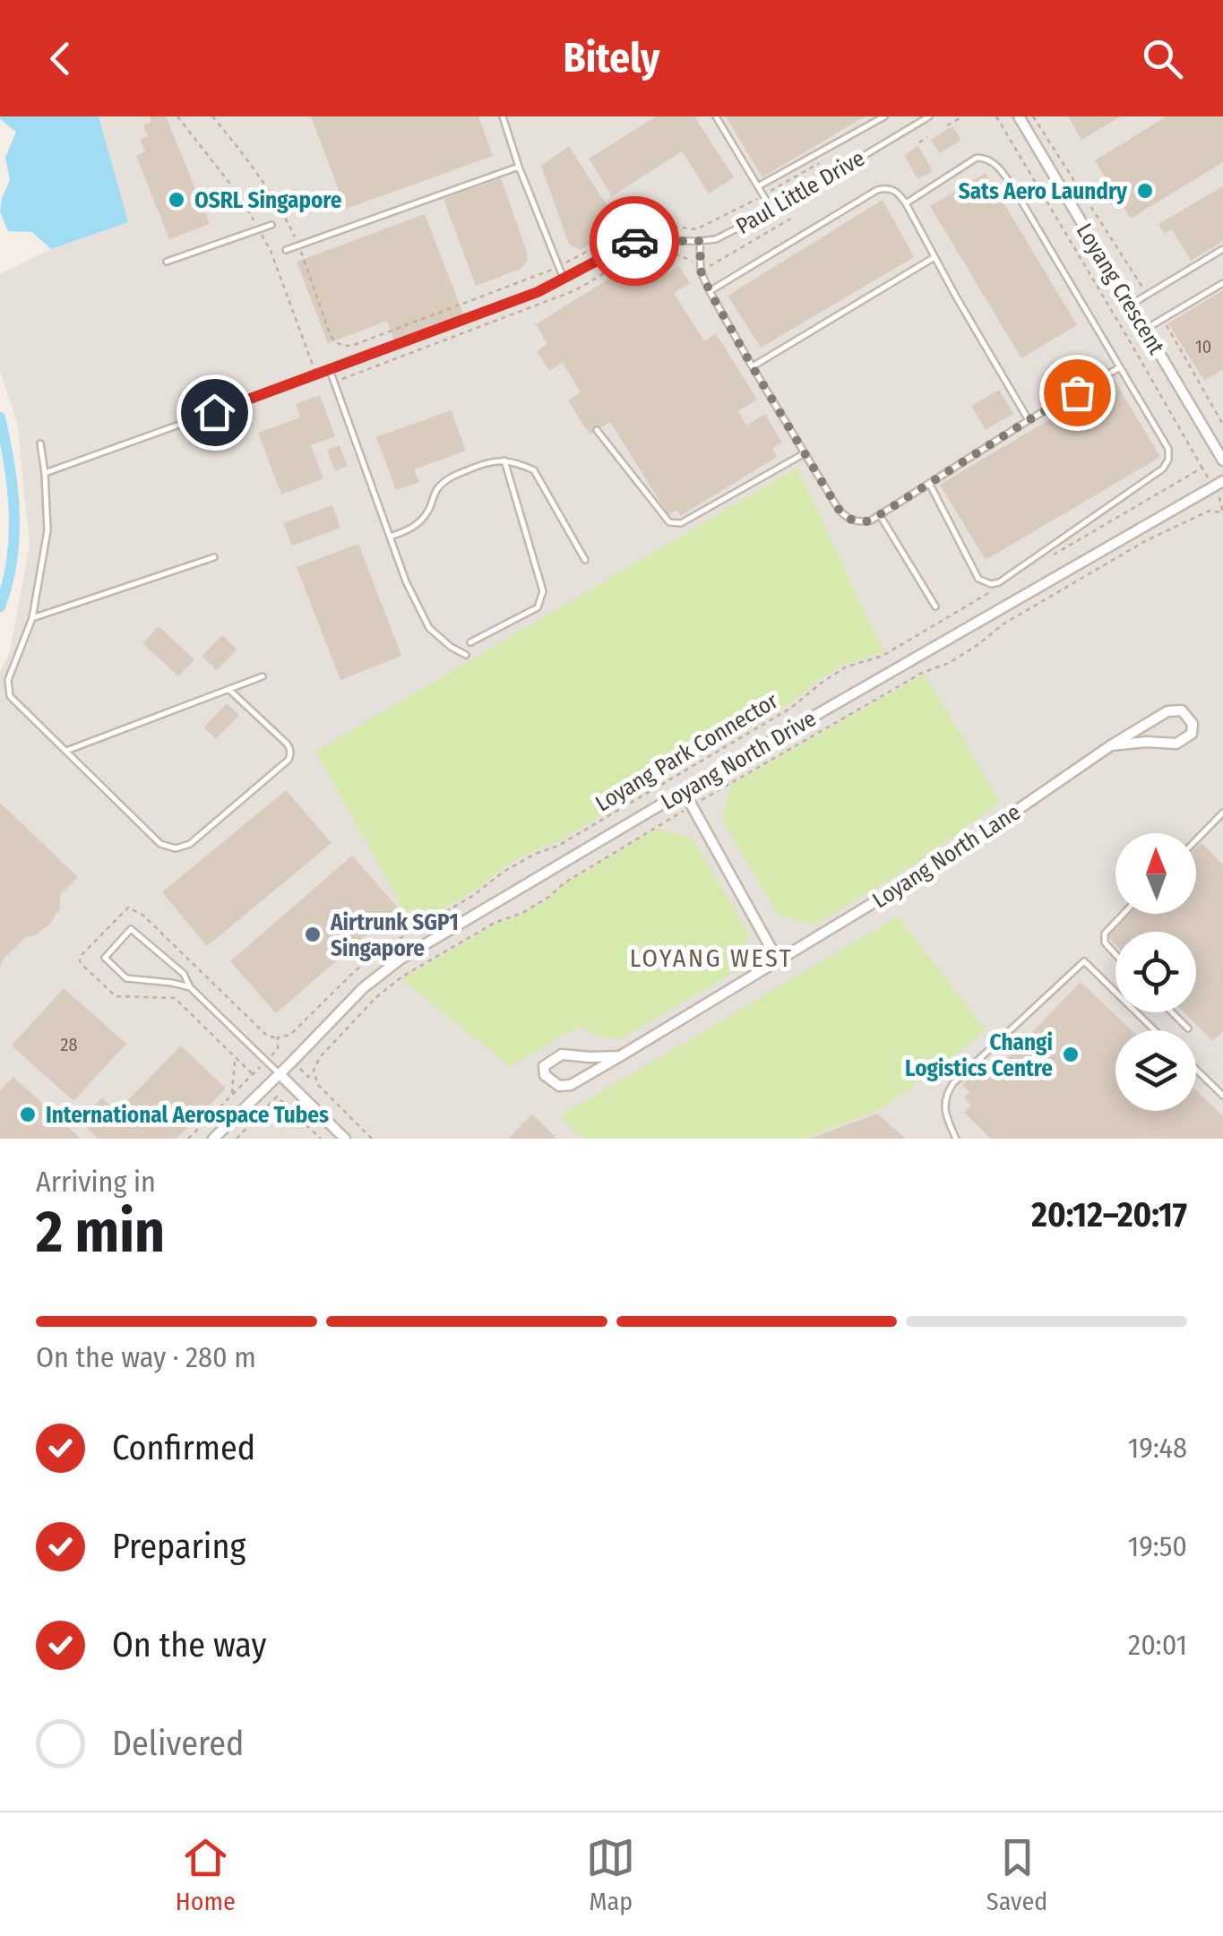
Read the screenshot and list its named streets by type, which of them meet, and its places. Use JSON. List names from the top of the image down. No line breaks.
{"streets":{"street":["Loyang Crescent","Loyang North Drive","Loyang North Lane"],"lane":["Paul Little Drive"],"path":["Loyang Park Connector"]},"districts":["LOYANG WEST"],"places":["Sats Aero Laundry","OSRL Singapore","Airtrunk SGP1 Singapore","Changi Logistics Centre","International Aerospace Tubes"],"house_numbers":["10","28"],"north":"top","page":{"header":"Bitely","heading":["2 min","Arriving in","20:12–20:17"],"bar":"On the way · 280 m","list":[["Confirmed","19:48"],["Preparing","19:50"],["On the way","20:01"],"Delivered"],"tabs":["Home","Map","Saved"]}}
